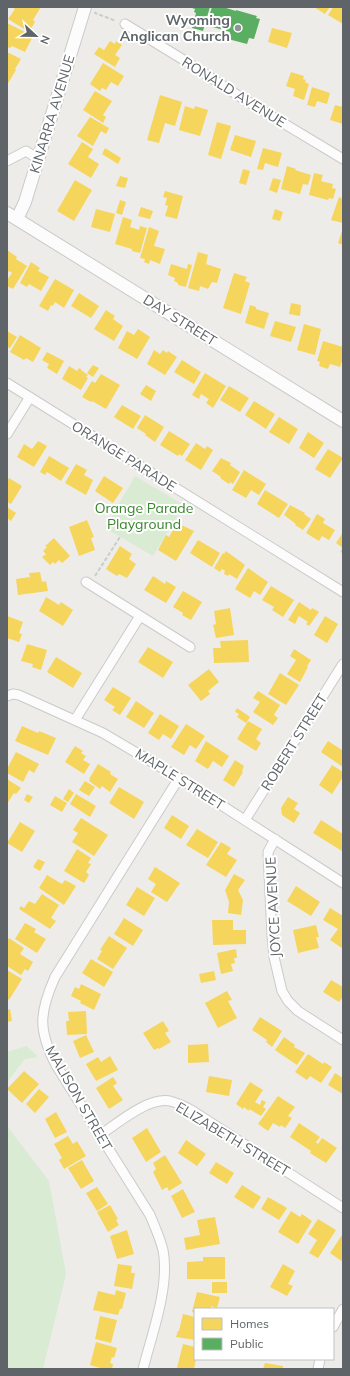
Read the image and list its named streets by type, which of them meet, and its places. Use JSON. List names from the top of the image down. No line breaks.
{"streets":{"street":["RONALD AVENUE","KINARRA AVENUE","DAY STREET","ORANGE PARADE","ROBERT STREET","MAPLE STREET","JOYCE AVENUE","MALISON STREET","ELIZABETH STREET"]},"crossings":[["KINARRA AVENUE","DAY STREET"],["ROBERT STREET","MAPLE STREET"],["MAPLE STREET","JOYCE AVENUE"],["MAPLE STREET","MALISON STREET"],["MALISON STREET","ELIZABETH STREET"]],"parks":["Orange Parade Playground"],"places":["Wyoming Anglican Church"],"legend":["Homes","Public"],"north":"right"}
